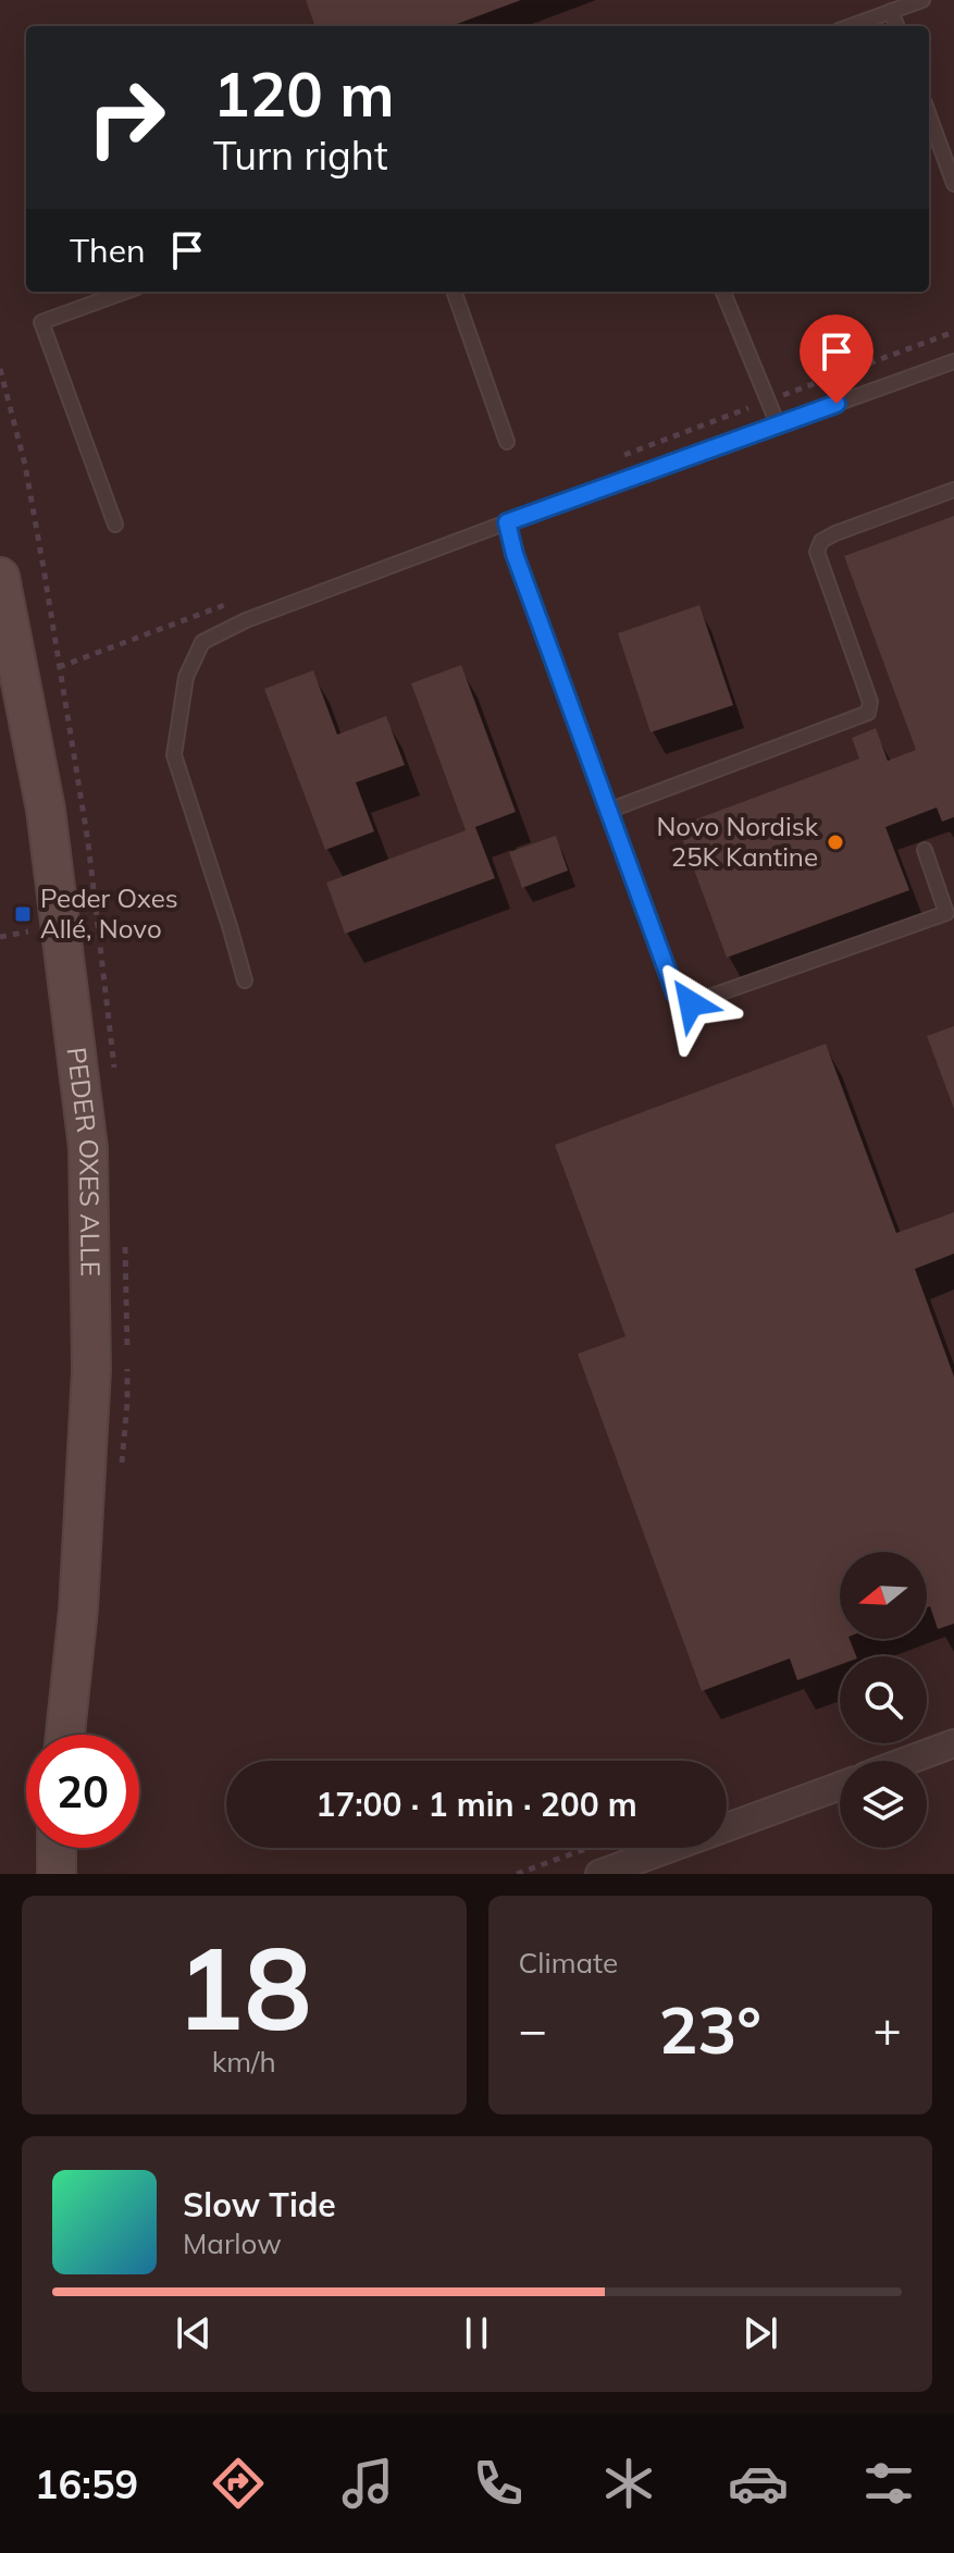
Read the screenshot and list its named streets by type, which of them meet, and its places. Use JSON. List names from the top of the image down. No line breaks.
{"streets":{"street":["PEDER OXES ALLE"]},"places":{"other":["Novo Nordisk 25K Kantine"],"transit":["Peder Oxes Allé, Novo"]},"north":"left","page":{"turn":["120 m","Turn right"],"then":"Then","limit":"20","trip":"17:00 · 1 min · 200 m","tile":[["18","km/h"],"Climate"],"heat":["−","23°","+"],"song":["Slow Tide","Marlow"],"tabs":"16:59"}}
